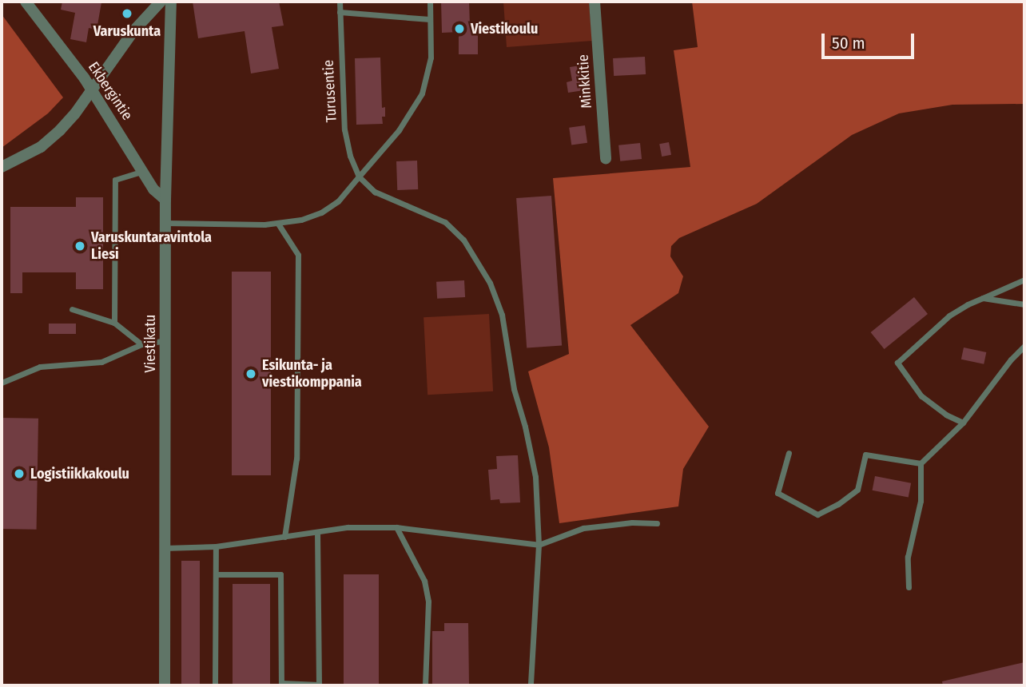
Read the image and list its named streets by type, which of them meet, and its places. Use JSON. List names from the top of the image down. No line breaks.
{"streets":{"street":["Minkkitie","Ekbergintie","Viestikatu"],"lane":["Turusentie"]},"crossings":[["Ekbergintie","Viestikatu"]],"places":["Varuskunta","Viestikoulu","Varuskuntaravintola Liesi","Esikunta- ja viestikomppania","Logistiikkakoulu"],"scale_bar":"50 m"}
